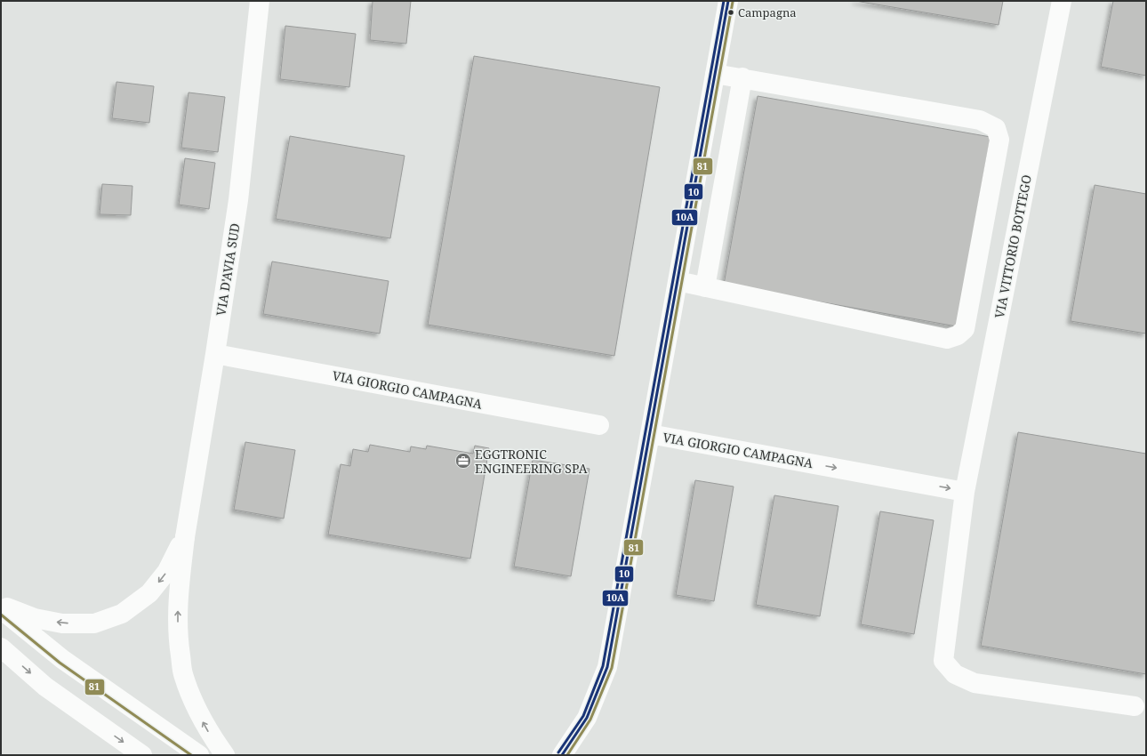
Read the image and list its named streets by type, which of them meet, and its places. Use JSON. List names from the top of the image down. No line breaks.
{"streets":{"main road":["VIA VITTORIO BOTTEGO","VIA D'AVIA SUD","VIA GIORGIO CAMPAGNA"]},"crossings":[["VIA VITTORIO BOTTEGO","VIA GIORGIO CAMPAGNA"],["VIA D'AVIA SUD","VIA GIORGIO CAMPAGNA"]],"places":{"other":["Campagna"],"office":["EGGTRONIC ENGINEERING SPA"]},"lines":["transit line 10","transit line 10A","transit line 81"]}
